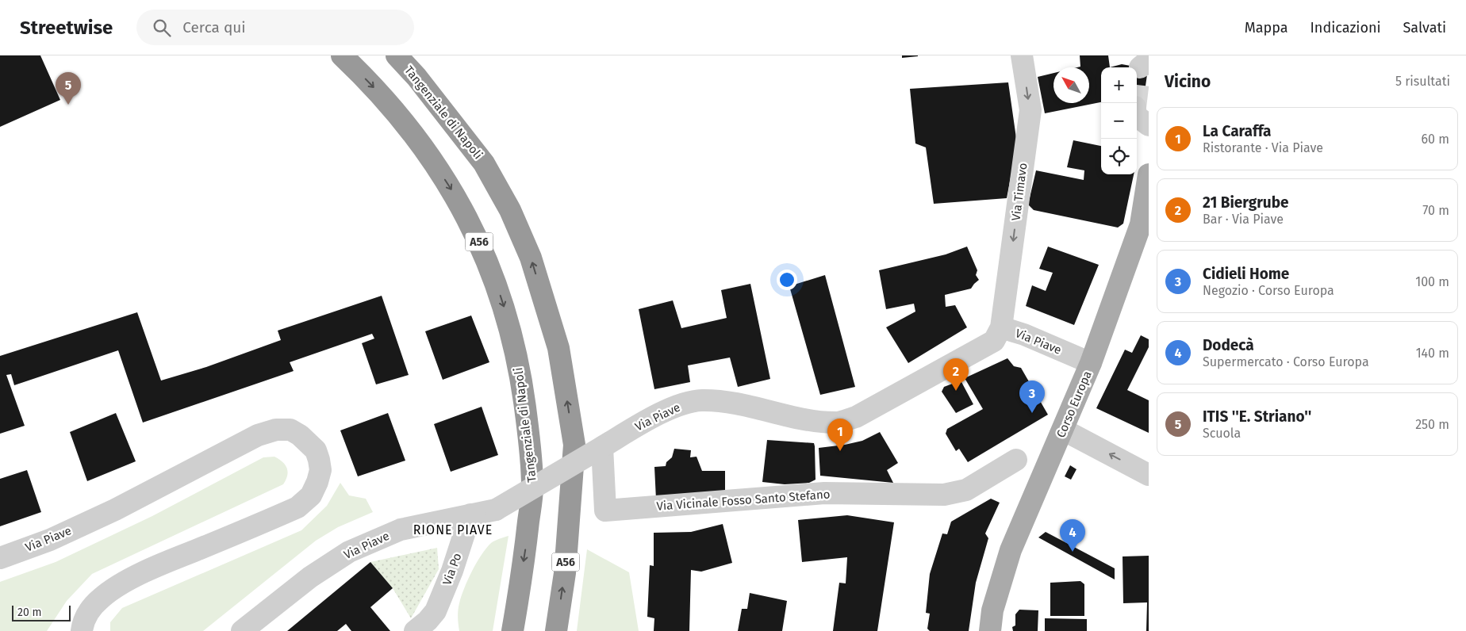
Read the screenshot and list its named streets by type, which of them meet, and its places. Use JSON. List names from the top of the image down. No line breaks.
{"streets":{"highway":["Tangenziale di Napoli","A56"],"main road":["Corso Europa"],"street":["Via Timavo","Via Piave","Via Vicinale Fosso Santo Stefano","Via Po"]},"crossings":[["Via Timavo","Via Piave"],["Via Piave","Corso Europa"],["Via Piave","Via Vicinale Fosso Santo Stefano"],["Via Piave","Via Po"]],"one_way":["Via Timavo"],"districts":["RIONE PIAVE"],"scale_bar":"20 m","north":"top left","page":{"header":"Streetwise","search":"Cerca qui","nav":["Mappa","Indicazioni","Salvati"],"heading":["Vicino","5 risultati"],"map_buttons":["+","−"],"pins":["5","2","3","1","4"],"list":[{"mark":"1","name":"La Caraffa","note":"Ristorante · Via Piave","value":"60 m"},{"mark":"2","name":"21 Biergrube","note":"Bar · Via Piave","value":"70 m"},{"mark":"3","name":"Cidieli Home","note":"Negozio · Corso Europa","value":"100 m"},{"mark":"4","name":"Dodecà","note":"Supermercato · Corso Europa","value":"140 m"},{"mark":"5","name":"ITIS ''E. Striano''","note":"Scuola","value":"250 m"}],"scale":"20 m"}}
